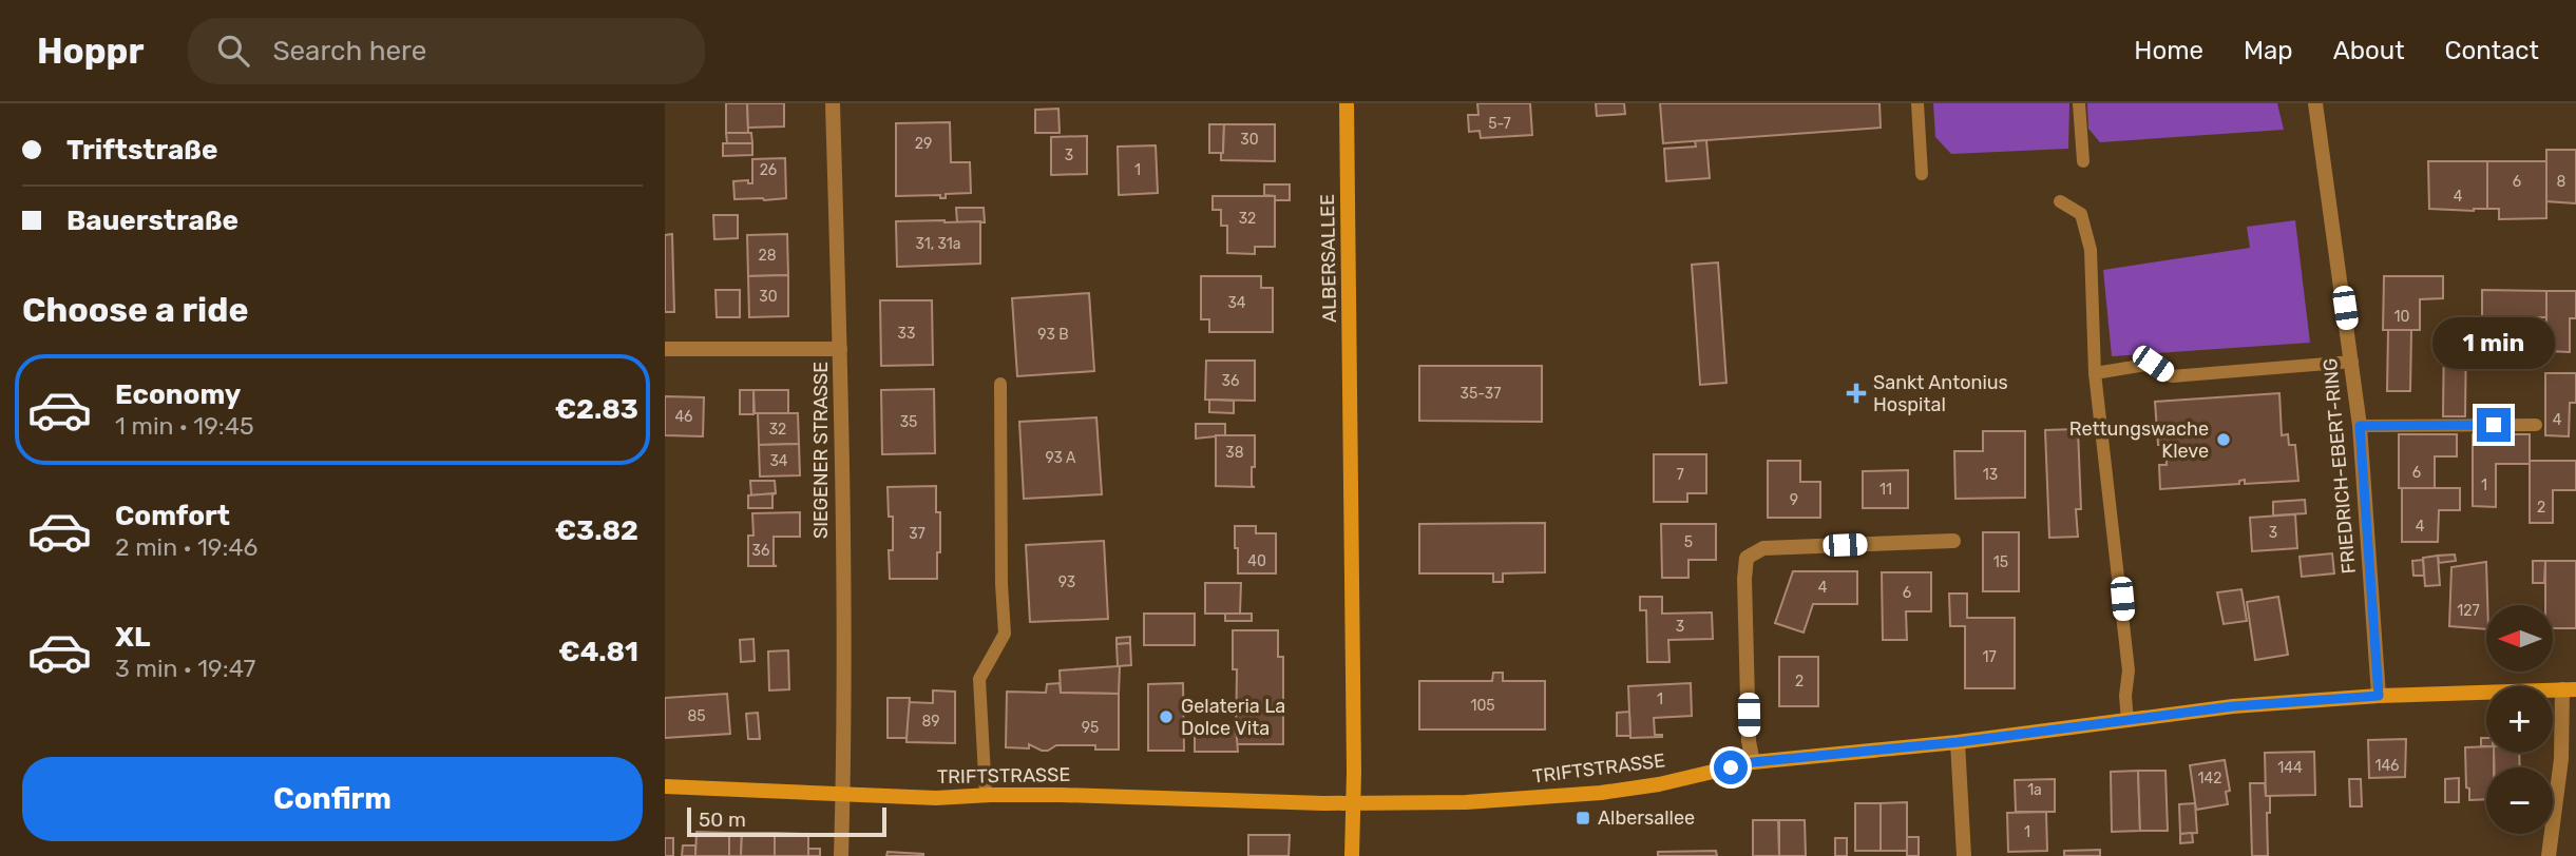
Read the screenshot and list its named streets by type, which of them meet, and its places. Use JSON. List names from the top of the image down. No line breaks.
{"streets":{"street":["ALBERSALLEE","SIEGENER STRASSE","FRIEDRICH-EBERT-RING","TRIFTSTRASSE"]},"crossings":[["ALBERSALLEE","TRIFTSTRASSE"],["SIEGENER STRASSE","TRIFTSTRASSE"],["FRIEDRICH-EBERT-RING","TRIFTSTRASSE"]],"places":{"health":["Sankt Antonius Hospital"],"other":["Rettungswache Kleve","Gelateria La Dolce Vita"],"transit":["Albersallee"]},"house_numbers":["5-7","30","29","3","26","1","6","8","4","32","31, 31a","28","30","34","10","33","93 B","36","35-37","46","4","35","32","38","93 A","34","6","7","13","1","11","9","2","4","3","37","5","36","40","15","93","4","6","127","3","17","2","1","105","85","89","95","146","144","142","1a","1"],"scale_bar":"50 m","north":"left","page":{"header":"Hoppr","search":"Search here","nav":["Home","Map","About","Contact"],"banner":["Triftstraße","Bauerstraße"],"heading":"Choose a ride","bubble":"1 min","list":[{"name":"Economy","note":"1 min · 19:45","value":"€2.83"},{"name":"Comfort","note":"2 min · 19:46","value":"€3.82"},{"name":"XL","note":"3 min · 19:47","value":"€4.81"}],"map_buttons":["+","−"],"buttons":"Confirm","scale":"50 m"}}
